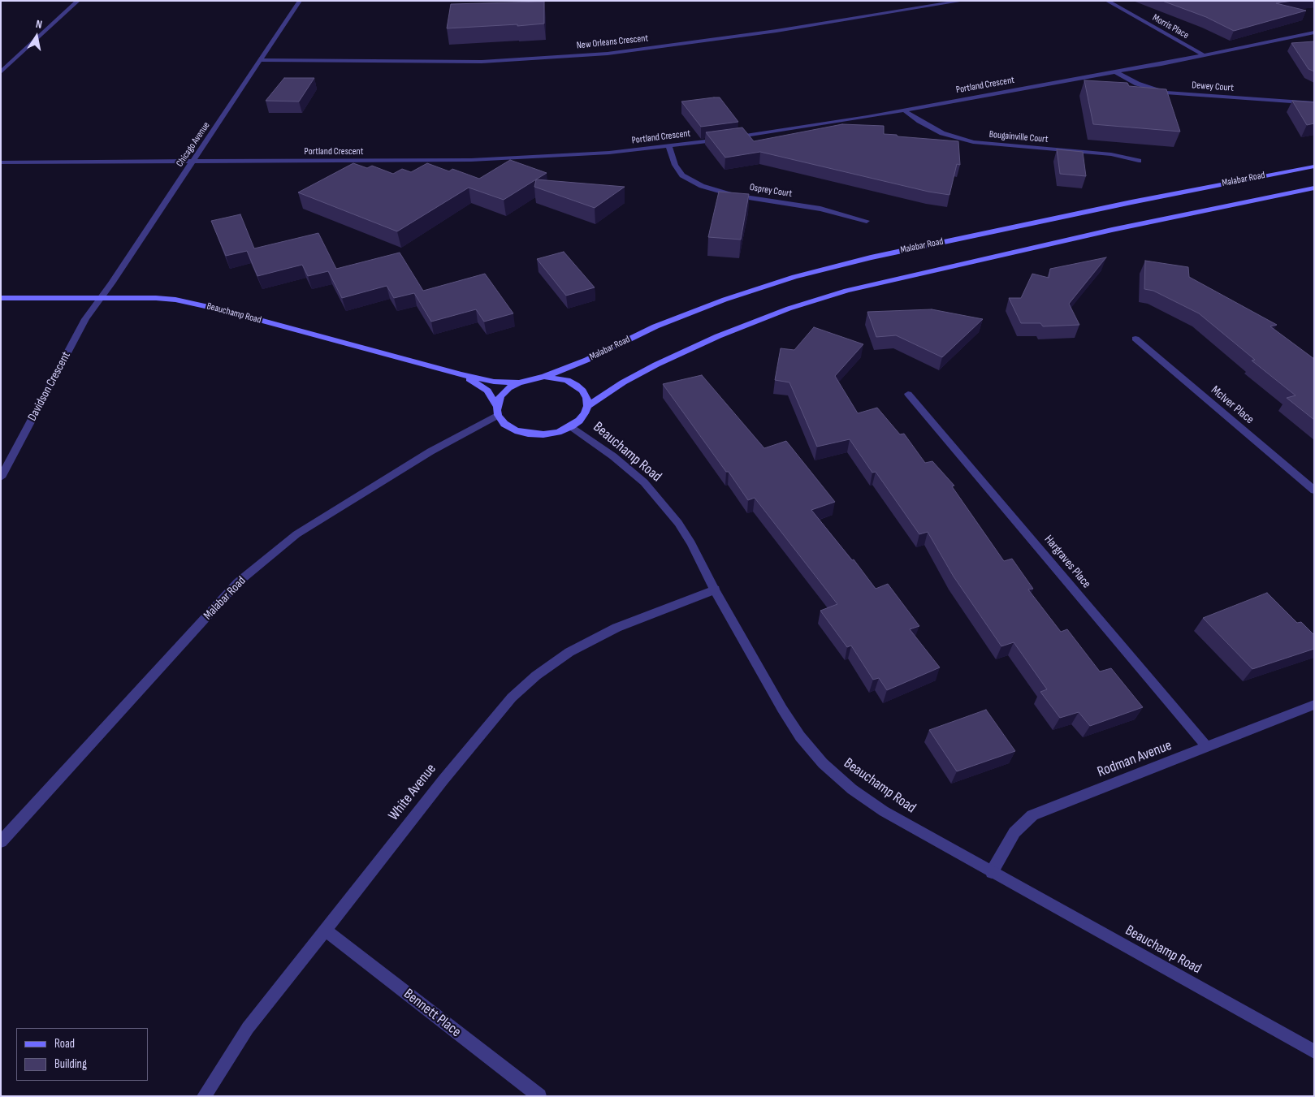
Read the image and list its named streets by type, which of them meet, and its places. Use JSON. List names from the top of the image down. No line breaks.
{"streets":{"main road":["Malabar Road","Beauchamp Road"],"street":["Morris Place","New Orleans Crescent","Portland Crescent","Dewey Court","Bougainville Court","Chicago Avenue","Osprey Court","Davidson Crescent","McIver Place","Hargraves Place","Rodman Avenue","White Avenue","Bennett Place"]},"crossings":[["Morris Place","Portland Crescent"],["New Orleans Crescent","Chicago Avenue"],["Portland Crescent","Dewey Court"],["Portland Crescent","Bougainville Court"],["Portland Crescent","Chicago Avenue"],["Portland Crescent","Osprey Court"],["Chicago Avenue","Beauchamp Road"],["Chicago Avenue","Davidson Crescent"],["Malabar Road","Beauchamp Road"],["Beauchamp Road","Davidson Crescent"],["Beauchamp Road","Rodman Avenue"],["Beauchamp Road","White Avenue"],["Hargraves Place","Rodman Avenue"],["White Avenue","Bennett Place"]],"legend":["Road","Building"],"north":"top"}
